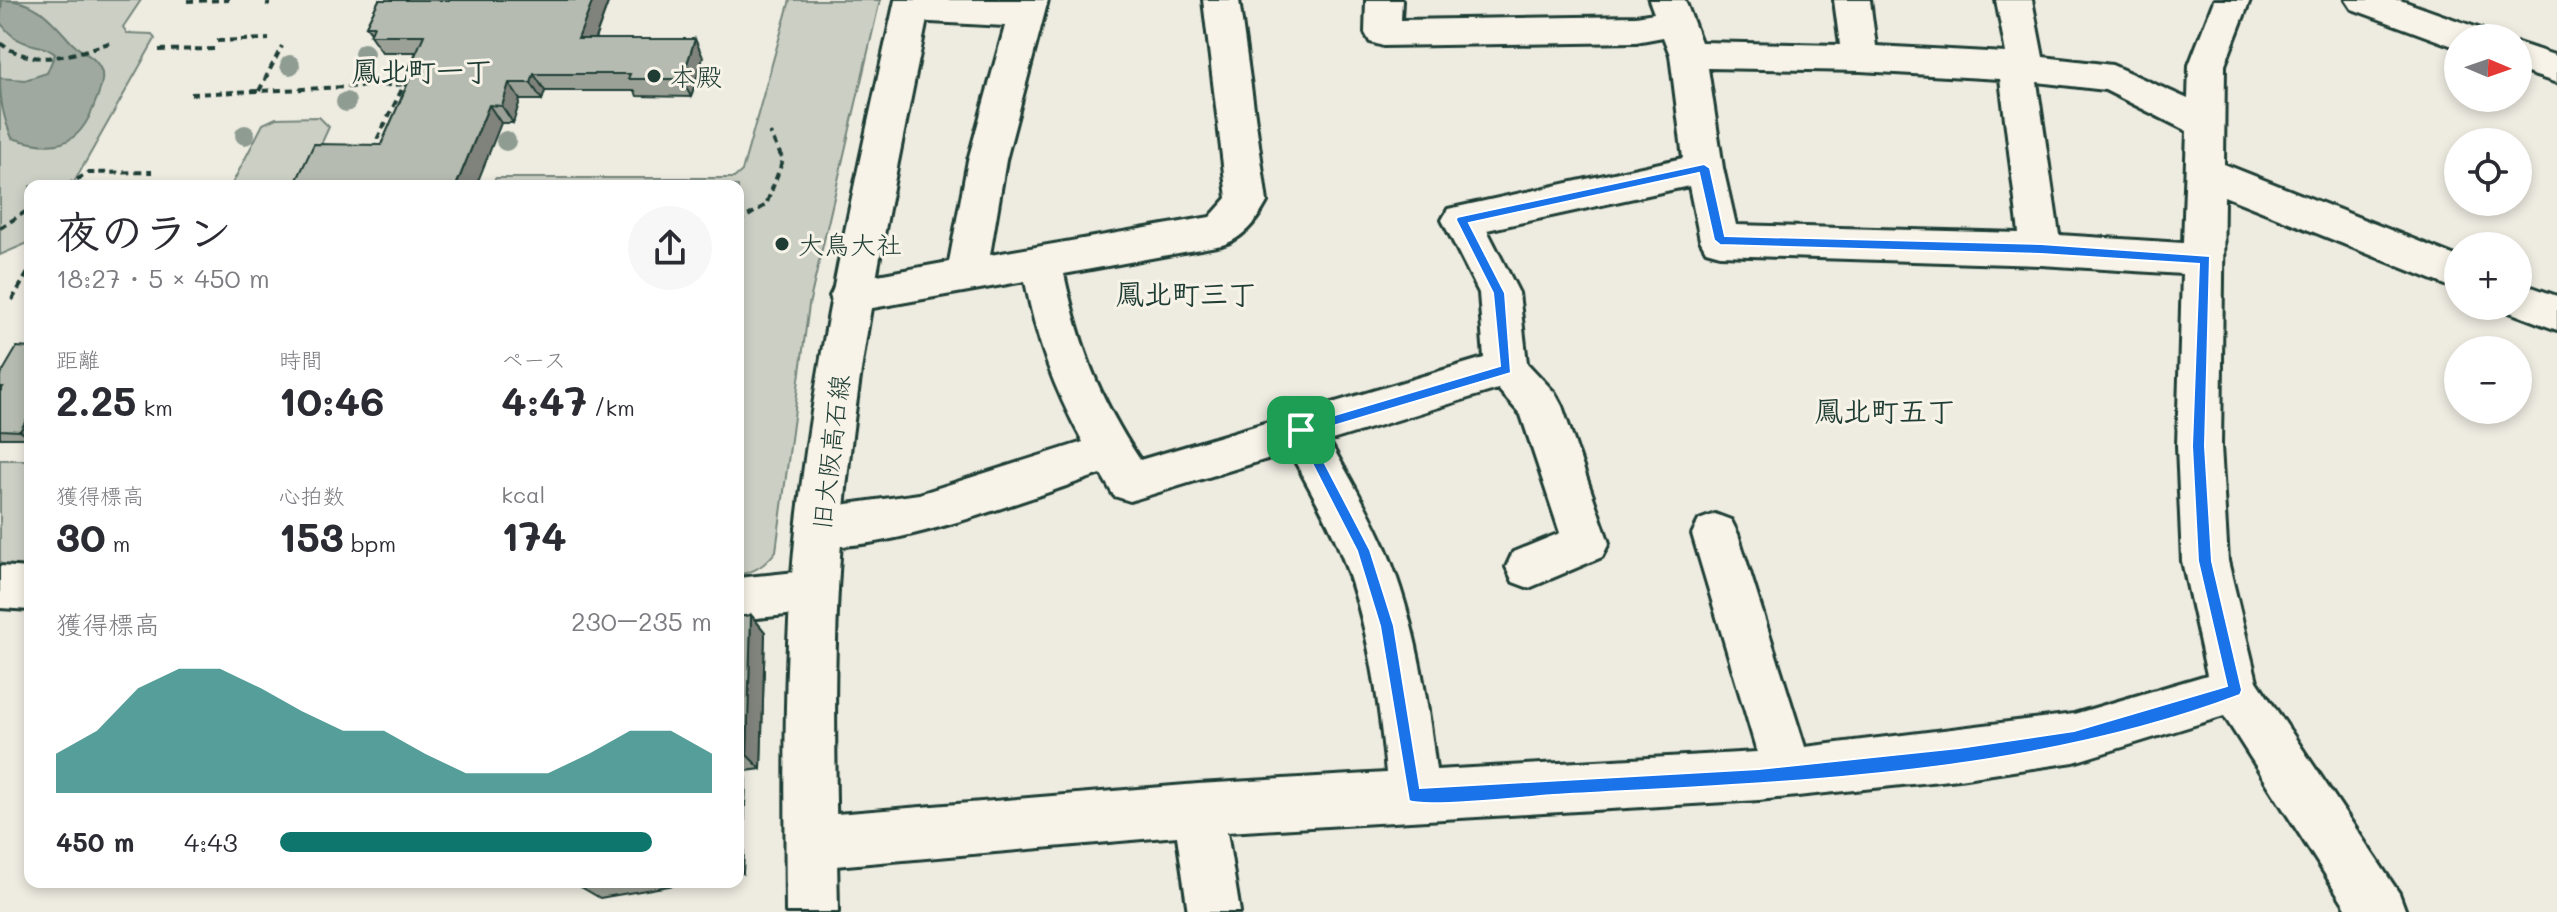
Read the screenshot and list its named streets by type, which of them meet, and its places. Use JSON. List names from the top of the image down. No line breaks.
{"streets":{"street":["旧大阪高石線"]},"districts":["鳳北町一丁","鳳北町三丁","鳳北町五丁"],"places":["本殿","大鳥大社"],"north":"right","page":{"map_buttons":["+","−"],"heading":["夜のラン","18:27 · 5 × 450 m"],"stats":[["距離","2.25 km"],["時間","10:46"],["ペース","4:47 /km"],["獲得標高","30 m"],["心拍数","153 bpm"],["kcal","174"]],"chart":["獲得標高","230–235 m"],"list":[{"name":"450 m","note":"4:43"}]}}
